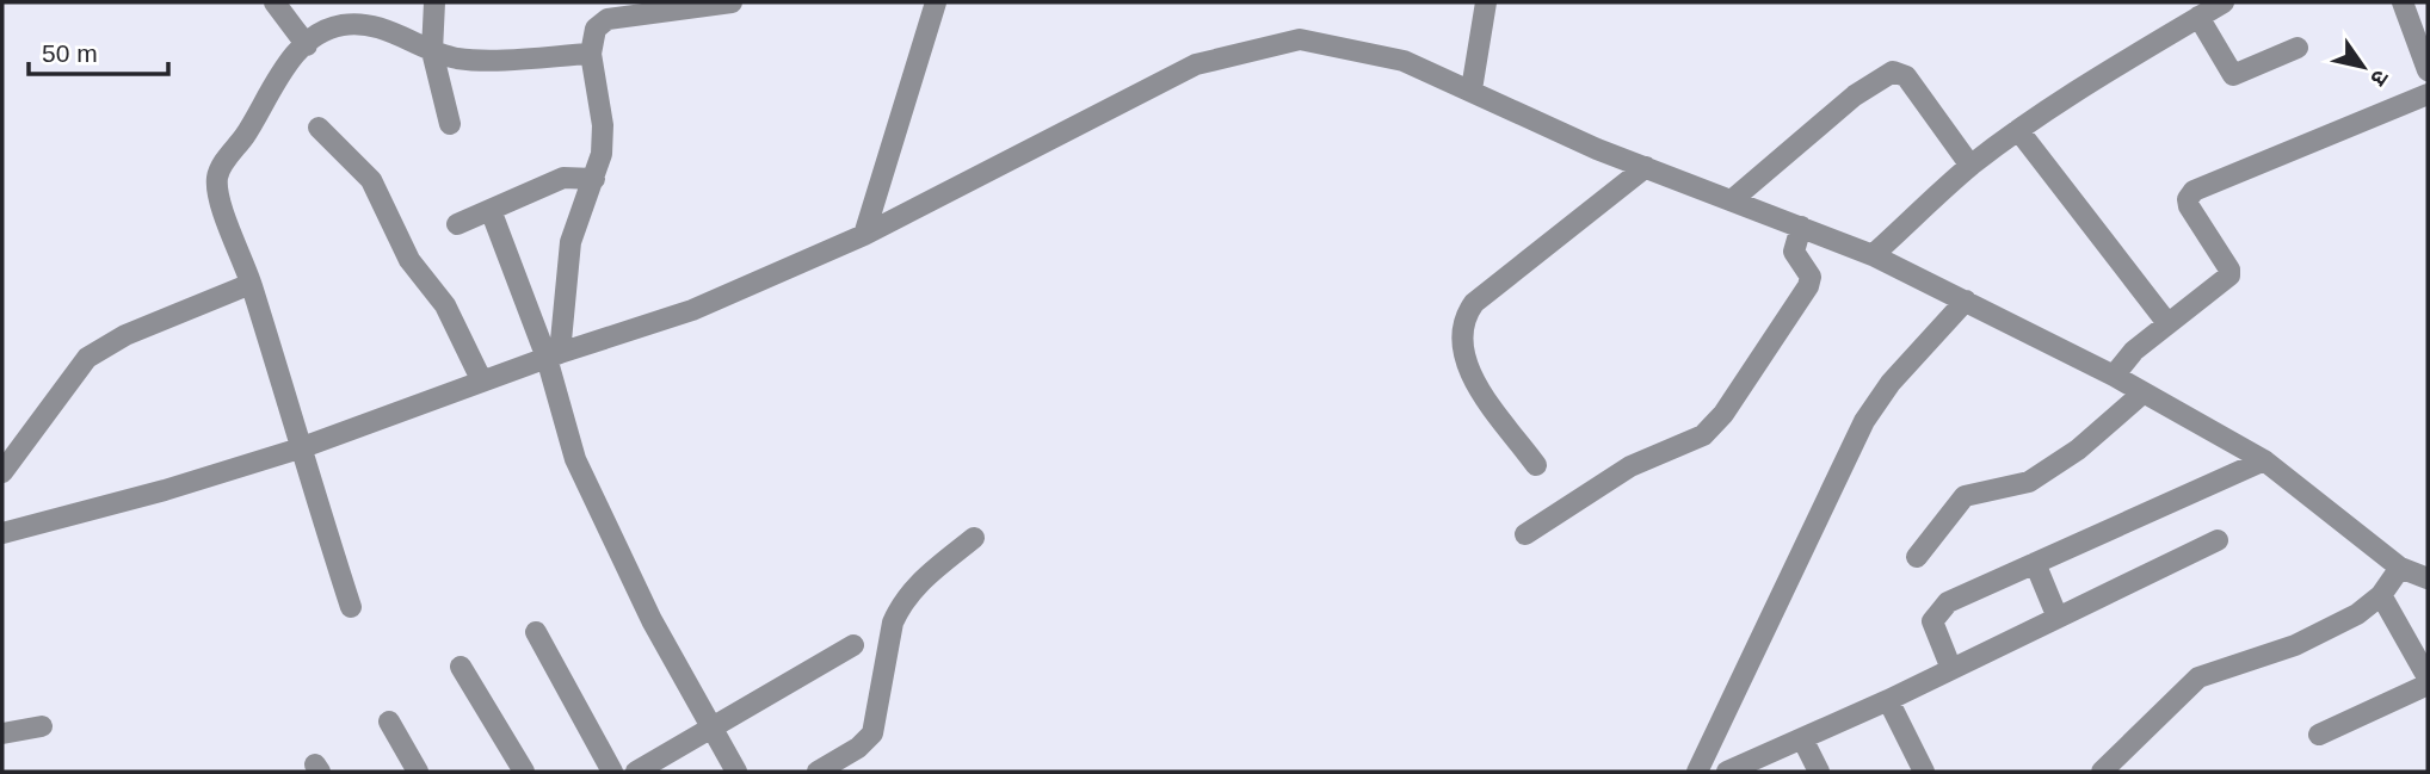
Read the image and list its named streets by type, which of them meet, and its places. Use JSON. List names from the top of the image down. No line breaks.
{"scale_bar":"50 m","north":"bottom right"}
